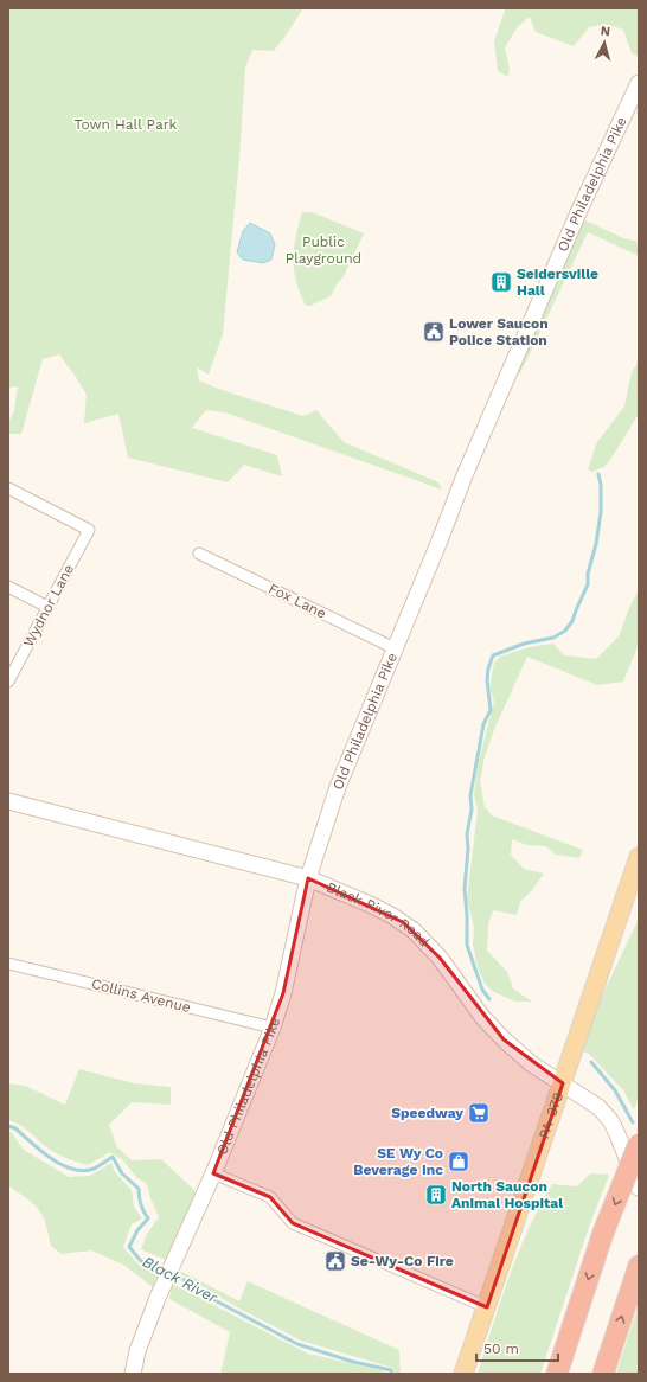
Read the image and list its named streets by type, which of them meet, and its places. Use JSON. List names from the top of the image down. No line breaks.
{"streets":{"main road":["PA-378"],"street":["Old Philadelphia Pike","Fox Lane","Wydnor Lane","Black River Road","Collins Avenue"]},"crossings":[["Old Philadelphia Pike","Fox Lane"],["Old Philadelphia Pike","Black River Road"],["Old Philadelphia Pike","Collins Avenue"],["Black River Road","PA-378"]],"water":["Black River"],"parks":["Town Hall Park","Public Playground"],"places":{"building":["Seidersville Hall","North Saucon Animal Hospital"],"public building":["Lower Saucon Police Station","Se-Wy-Co Fire"],"supermarket":["Speedway"],"shop":["SE Wy Co Beverage Inc"]},"scale_bar":"50 m","north":"top"}
